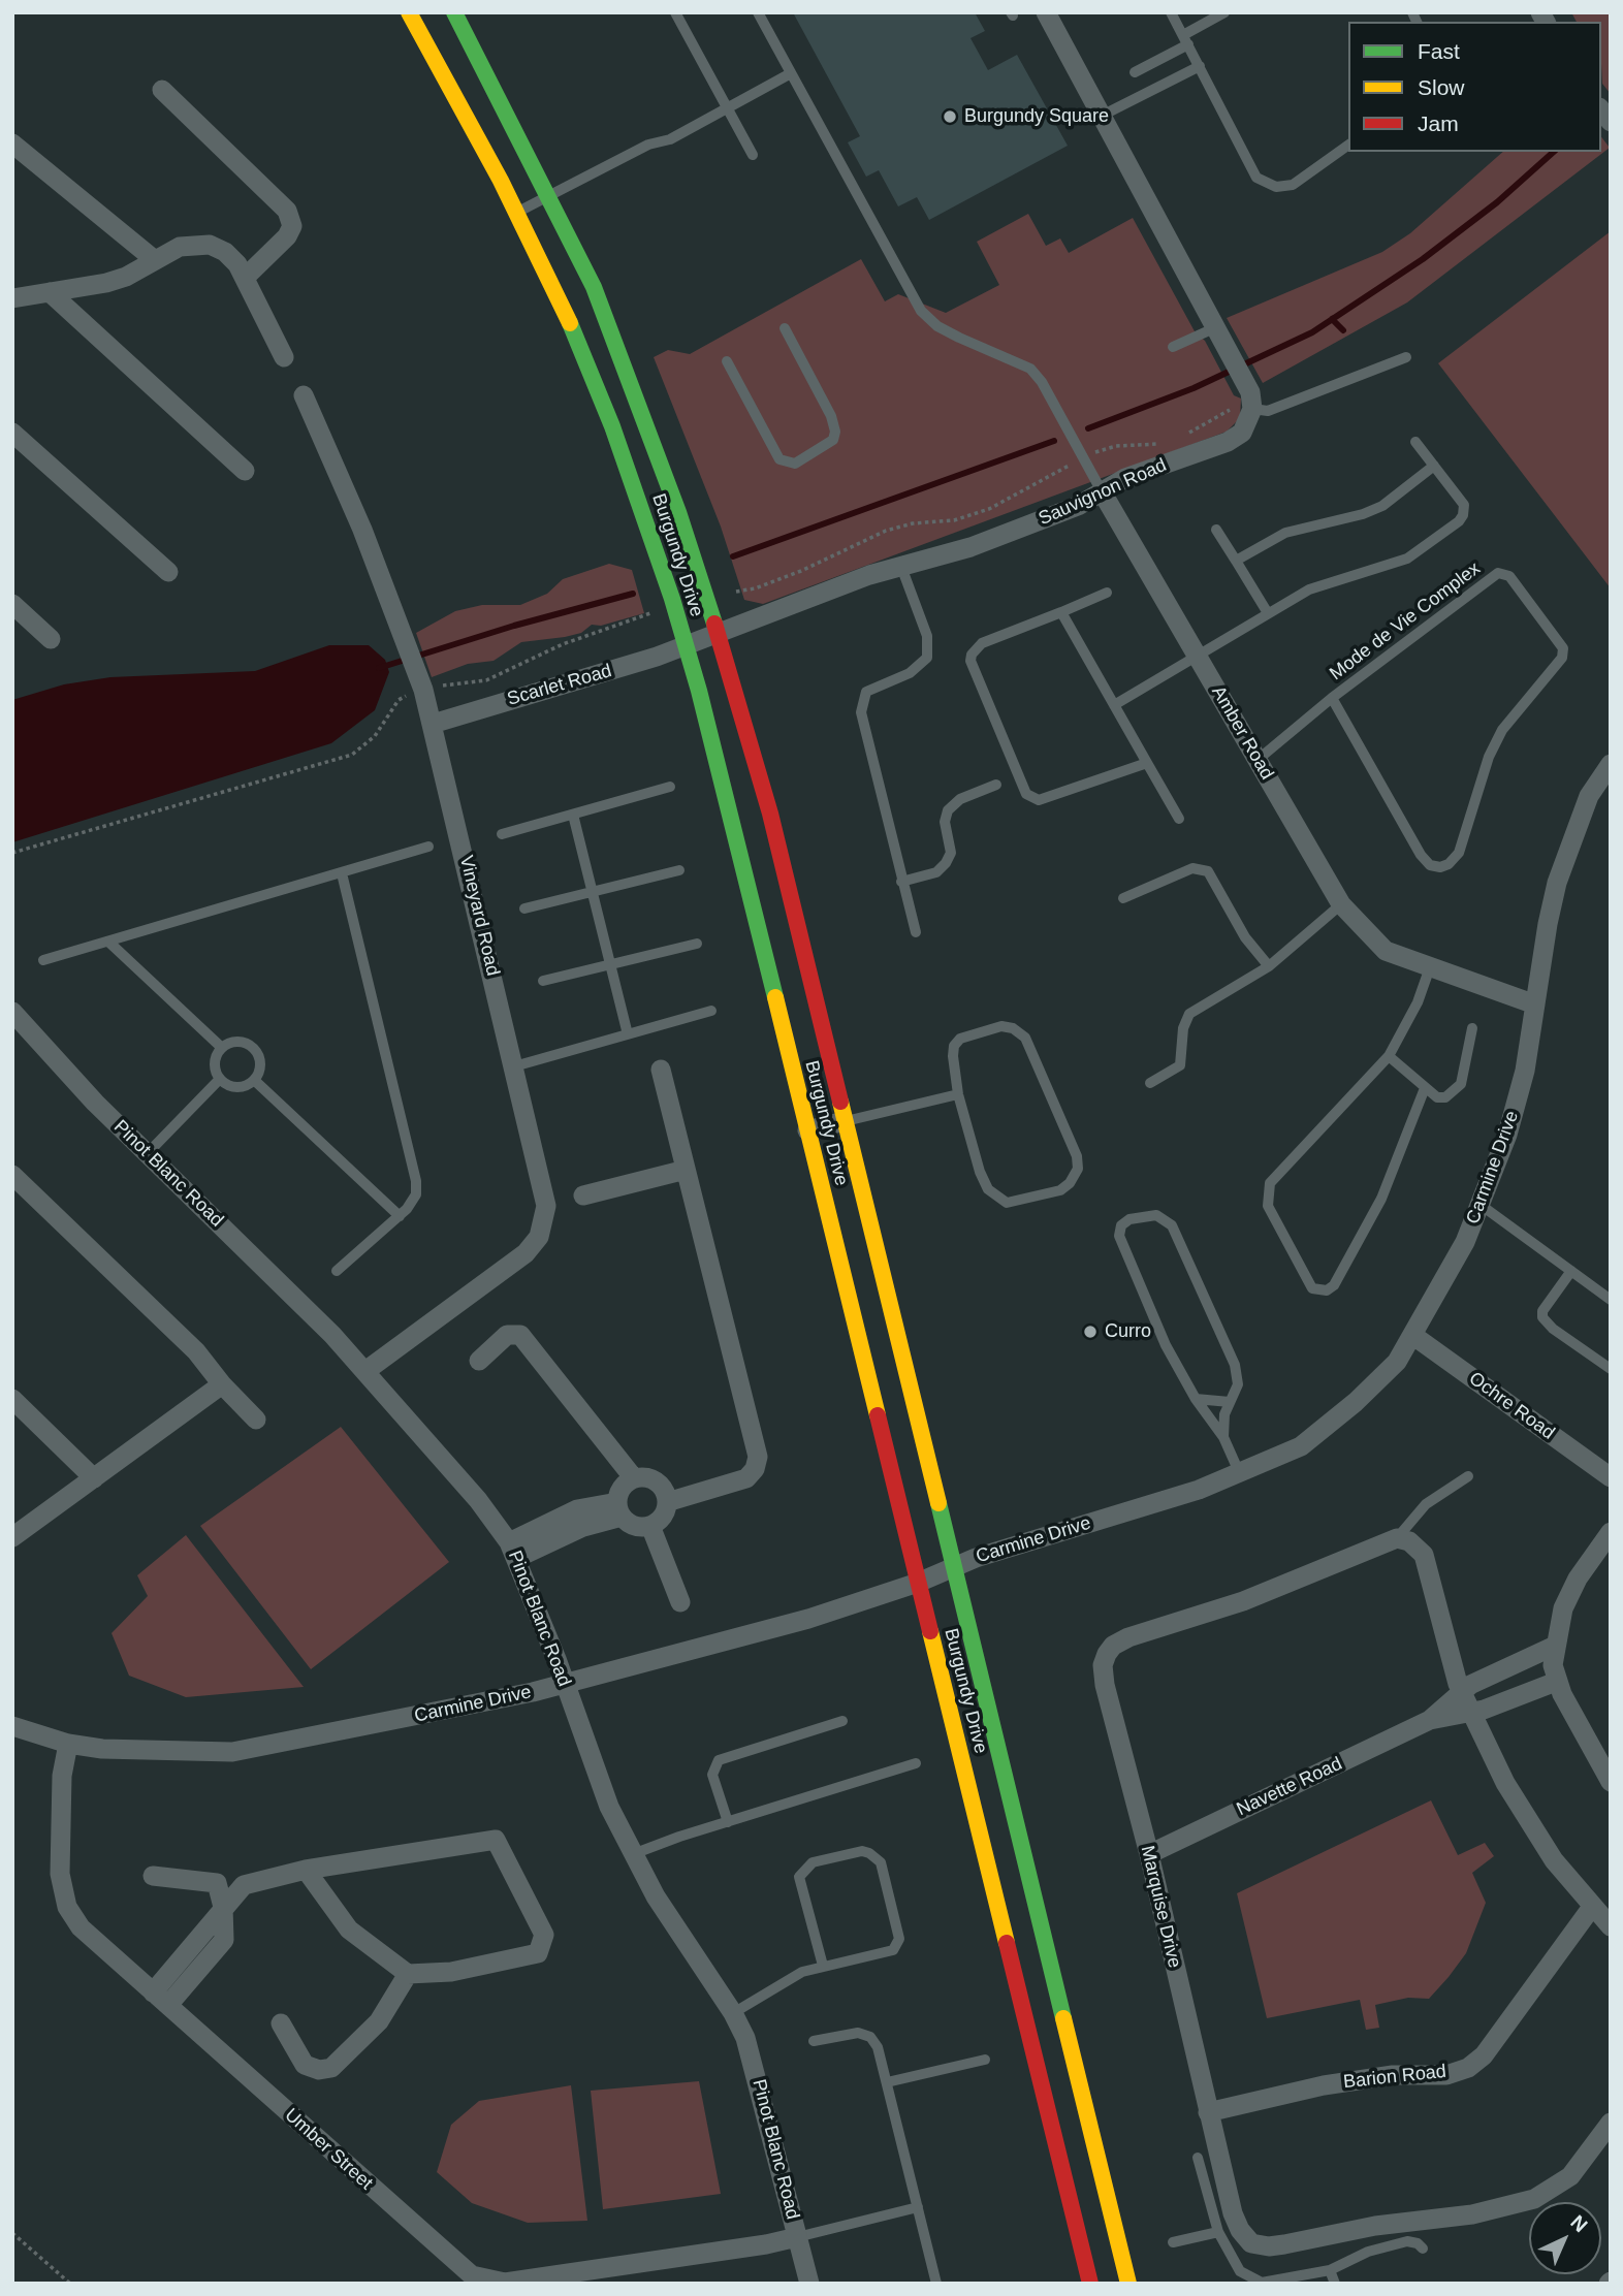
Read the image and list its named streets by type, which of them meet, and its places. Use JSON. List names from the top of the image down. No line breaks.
{"streets":{"main road":["Burgundy Drive"],"street":["Sauvignon Road","Scarlet Road","Amber Road","Vineyard Road","Carmine Drive","Pinot Blanc Road","Ochre Road","Navette Road","Marquise Drive","Barion Road","Umber Street"],"lane":["Mode de Vie Complex"]},"crossings":[["Sauvignon Road","Burgundy Drive"],["Sauvignon Road","Scarlet Road"],["Sauvignon Road","Amber Road"],["Burgundy Drive","Scarlet Road"],["Burgundy Drive","Carmine Drive"],["Mode de Vie Complex","Amber Road"],["Scarlet Road","Vineyard Road"],["Amber Road","Carmine Drive"],["Vineyard Road","Pinot Blanc Road"],["Carmine Drive","Pinot Blanc Road"],["Carmine Drive","Ochre Road"],["Carmine Drive","Umber Street"],["Pinot Blanc Road","Umber Street"],["Navette Road","Marquise Drive"],["Marquise Drive","Barion Road"]],"places":["Burgundy Square","Curro"],"legend":["Fast","Slow","Jam"],"north":"top right"}
